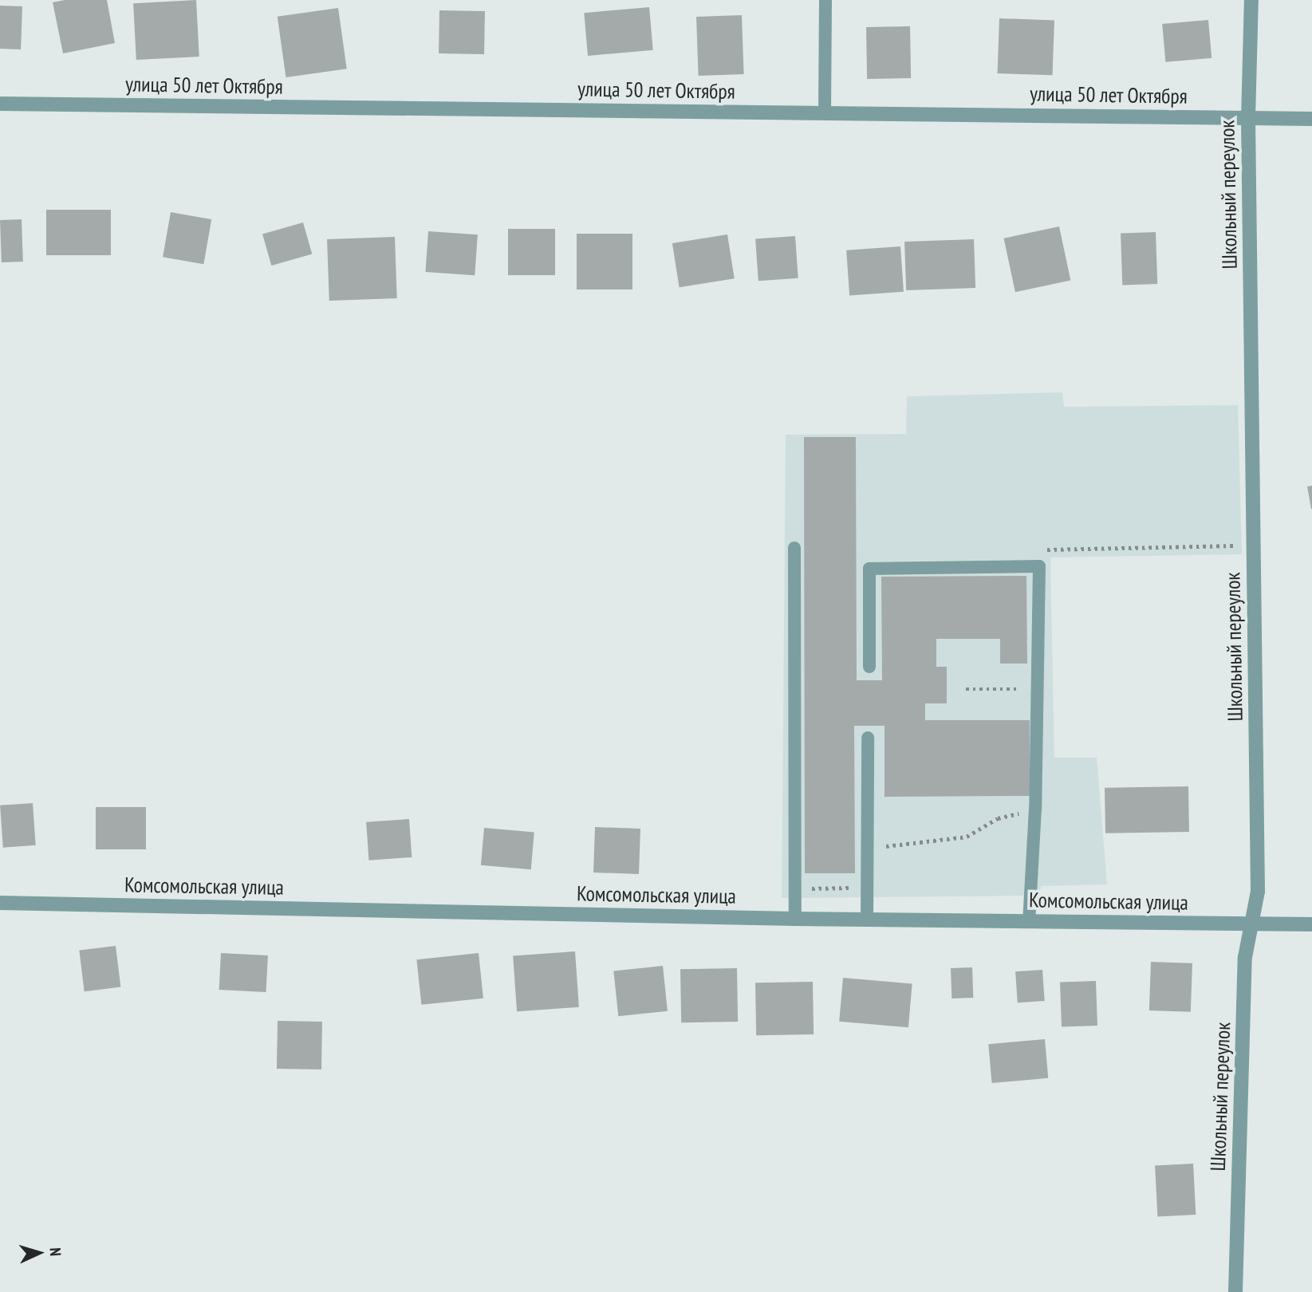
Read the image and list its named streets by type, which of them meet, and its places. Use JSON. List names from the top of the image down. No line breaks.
{"streets":{"street":["улица 50 лет Октября","Школьный переулок","Комсомольская улица"]},"crossings":[["улица 50 лет Октября","Школьный переулок"],["Школьный переулок","Комсомольская улица"]],"north":"right"}
